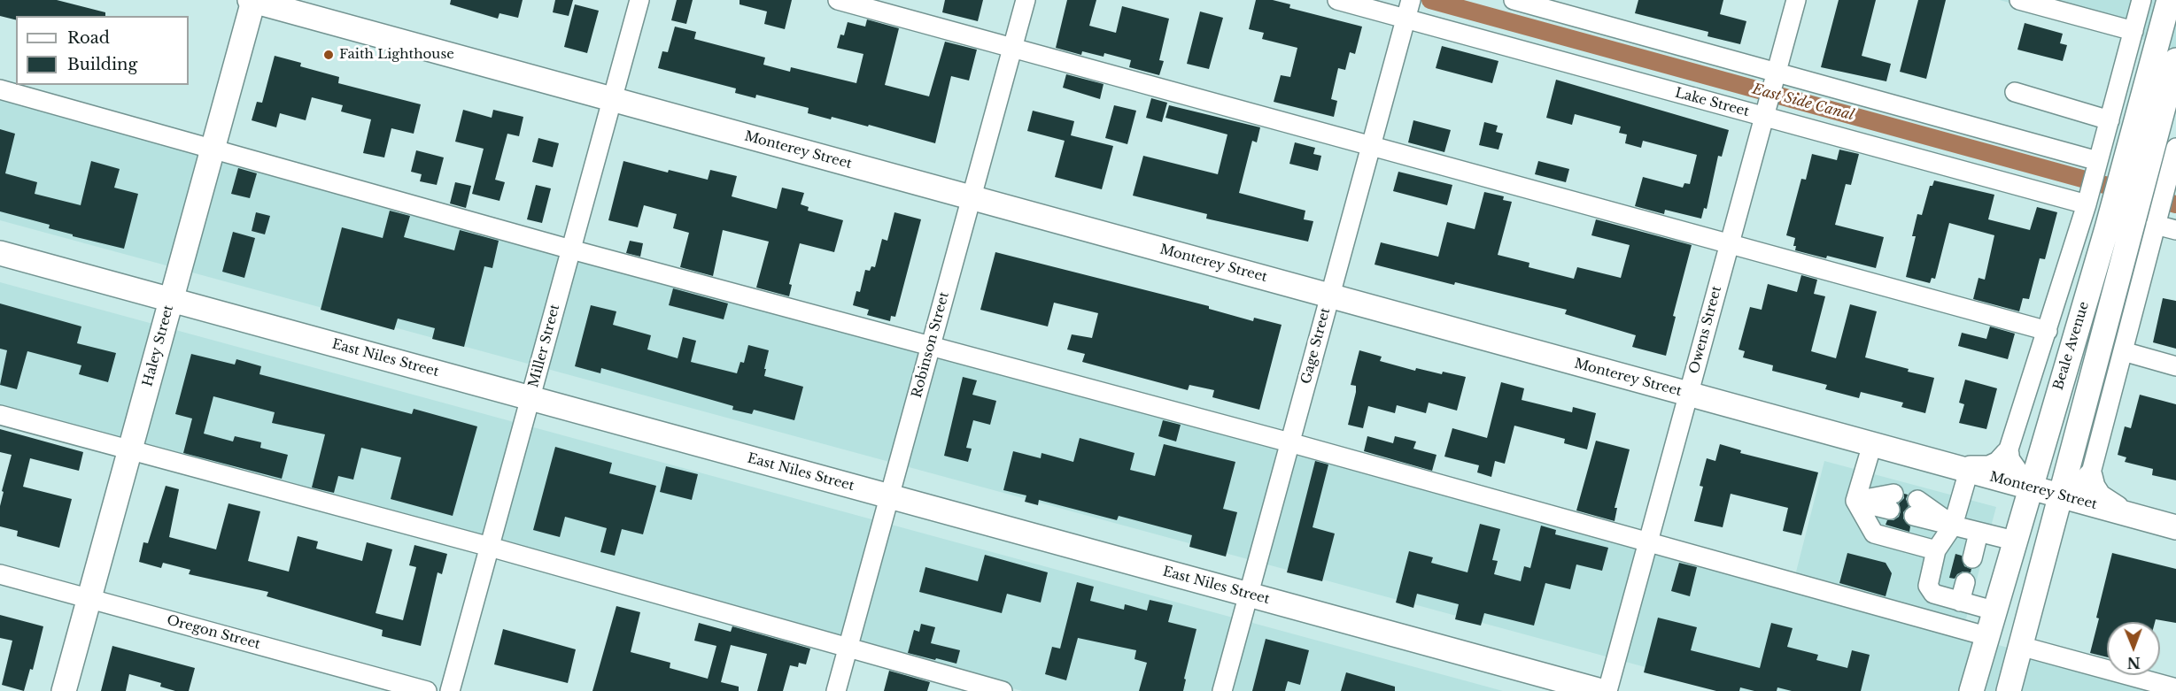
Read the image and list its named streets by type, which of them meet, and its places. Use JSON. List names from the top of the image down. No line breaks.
{"streets":{"main road":["Monterey Street","Haley Street","Beale Avenue","East Niles Street"],"street":["Lake Street","Owens Street","Robinson Street","Miller Street","Gage Street","Oregon Street"]},"crossings":[["Lake Street","Owens Street"],["Lake Street","Gage Street"],["Monterey Street","Owens Street"],["Monterey Street","Robinson Street"],["Monterey Street","Haley Street"],["Monterey Street","Miller Street"],["Monterey Street","Gage Street"],["Monterey Street","Beale Avenue"],["Robinson Street","East Niles Street"],["Haley Street","East Niles Street"],["Haley Street","Oregon Street"],["Miller Street","East Niles Street"],["Gage Street","East Niles Street"]],"water":["East Side Canal"],"places":["Faith Lighthouse"],"legend":["Road","Building"],"north":"bottom"}
